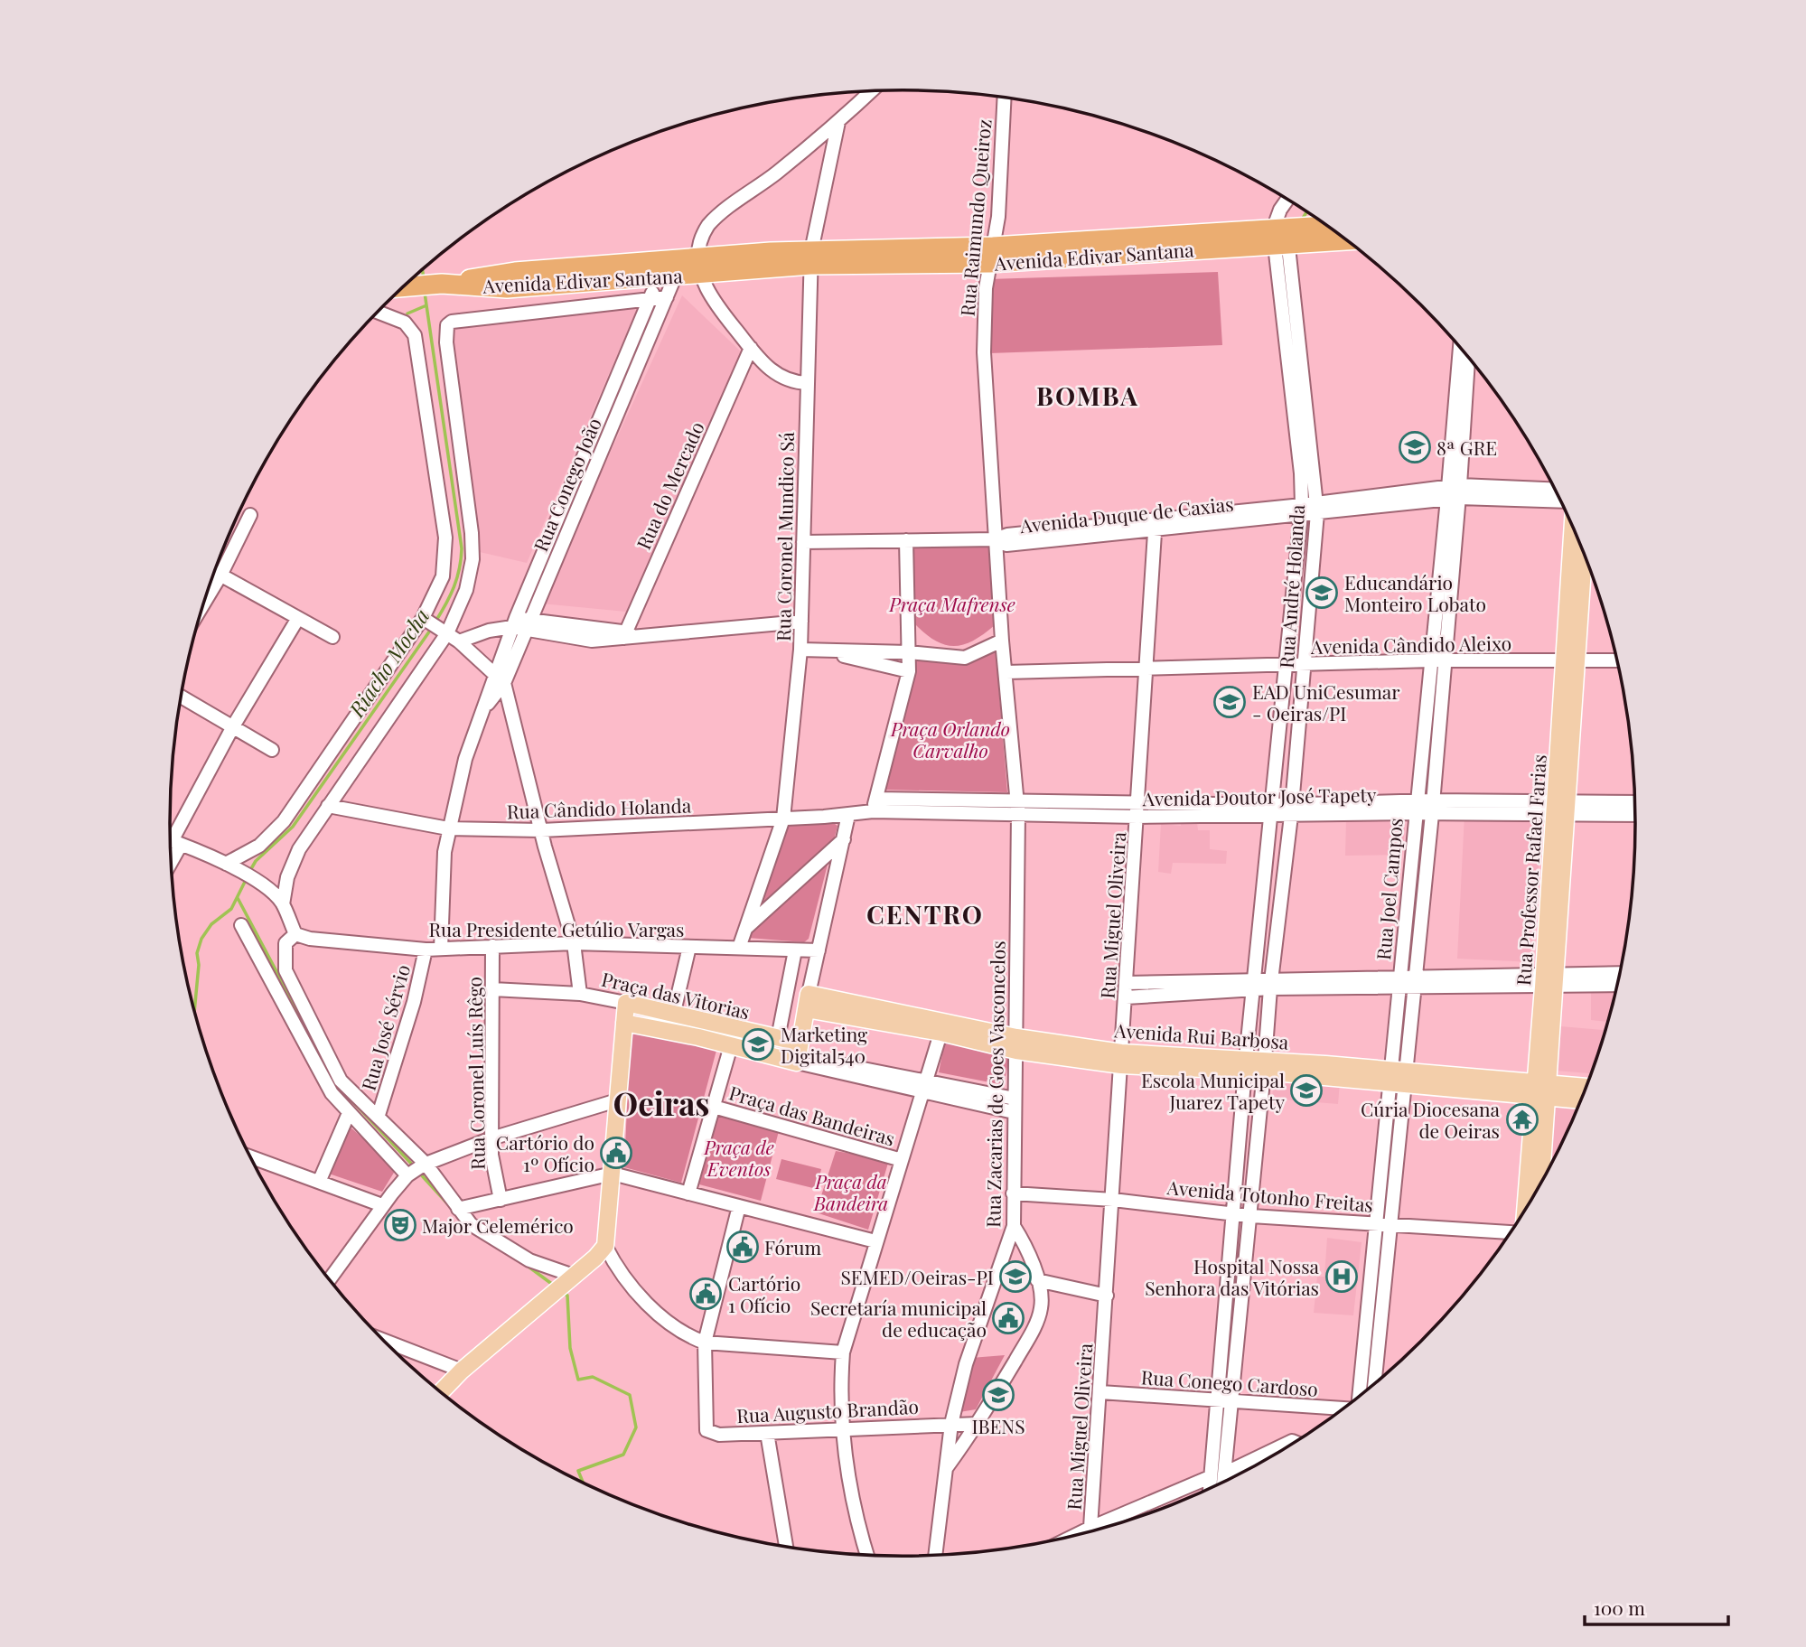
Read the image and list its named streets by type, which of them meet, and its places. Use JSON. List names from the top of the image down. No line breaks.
{"streets":{"highway":["Avenida Edivar Santana"],"main road":["Rua Professor Rafael Farias","Praça das Vitorias","Avenida Rui Barbosa"],"street":["Rua Raimundo Queiroz","Rua Conego João","Rua do Mercado","Avenida Duque de Caxias","Rua Coronel Mundico Sá","Rua André Holanda","Avenida Cândido Aleixo","Avenida Doutor José Tapety","Rua Cândido Holanda","Rua Joel Campos","Rua Miguel Oliveira","Rua Presidente Getúlio Vargas","Rua José Sérvio","Rua Coronel Luís Rêgo","Rua Zacarias de Goes Vasconcelos","Praça das Bandeiras","Avenida Totonho Freitas","Rua Conego Cardoso","Rua Augusto Brandão"]},"crossings":[["Rua Raimundo Queiroz","Avenida Edivar Santana"],["Rua Raimundo Queiroz","Avenida Duque de Caxias"],["Rua Raimundo Queiroz","Rua Zacarias de Goes Vasconcelos"],["Avenida Edivar Santana","Rua Conego João"],["Avenida Edivar Santana","Rua Coronel Mundico Sá"],["Avenida Edivar Santana","Rua André Holanda"],["Rua Conego João","Rua Cândido Holanda"],["Rua Conego João","Rua Presidente Getúlio Vargas"],["Avenida Duque de Caxias","Rua Coronel Mundico Sá"],["Avenida Duque de Caxias","Rua André Holanda"],["Avenida Duque de Caxias","Rua Joel Campos"],["Avenida Duque de Caxias","Rua Miguel Oliveira"],["Avenida Duque de Caxias","Rua Zacarias de Goes Vasconcelos"],["Rua Coronel Mundico Sá","Rua Cândido Holanda"],["Rua Coronel Mundico Sá","Rua Presidente Getúlio Vargas"],["Rua André Holanda","Avenida Cândido Aleixo"],["Rua André Holanda","Avenida Doutor José Tapety"],["Rua André Holanda","Avenida Rui Barbosa"],["Rua André Holanda","Avenida Totonho Freitas"],["Rua André Holanda","Rua Conego Cardoso"],["Avenida Cândido Aleixo","Rua Professor Rafael Farias"],["Avenida Cândido Aleixo","Rua Joel Campos"],["Avenida Cândido Aleixo","Rua Miguel Oliveira"],["Avenida Cândido Aleixo","Rua Zacarias de Goes Vasconcelos"],["Avenida Doutor José Tapety","Rua Cândido Holanda"],["Avenida Doutor José Tapety","Rua Professor Rafael Farias"],["Avenida Doutor José Tapety","Rua Joel Campos"],["Avenida Doutor José Tapety","Rua Miguel Oliveira"],["Avenida Doutor José Tapety","Rua Zacarias de Goes Vasconcelos"],["Rua Professor Rafael Farias","Avenida Rui Barbosa"],["Rua Joel Campos","Avenida Rui Barbosa"],["Rua Joel Campos","Avenida Totonho Freitas"],["Rua Miguel Oliveira","Avenida Rui Barbosa"],["Rua Miguel Oliveira","Avenida Totonho Freitas"],["Rua Miguel Oliveira","Rua Conego Cardoso"],["Rua Presidente Getúlio Vargas","Rua José Sérvio"],["Rua Presidente Getúlio Vargas","Rua Coronel Luís Rêgo"],["Praça das Vitorias","Rua Coronel Luís Rêgo"],["Avenida Rui Barbosa","Rua Zacarias de Goes Vasconcelos"],["Rua Zacarias de Goes Vasconcelos","Avenida Totonho Freitas"],["Rua Zacarias de Goes Vasconcelos","Rua Augusto Brandão"]],"districts":["BOMBA","CENTRO","Oeiras"],"water":["Riacho Mocha"],"parks":["Praça Mafrense","Praça Orlando Carvalho","Praça de Eventos","Praça da Bandeira"],"places":{"school or university":["8ª GRE","Educandário Monteiro Lobato","EAD UniCesumar - Oeiras/PI","Marketing Digital540","Escola Municipal Juarez Tapety","SEMED/Oeiras-PI","IBENS"],"temple":["Cúria Diocesana de Oeiras"],"public building":["Cartório do 1º Ofício","Fórum","Cartório 1 Ofício","Secretaría municipal de educação"],"theatre":["Major Celemérico"],"hospital":["Hospital Nossa Senhora das Vitórias"]},"scale_bar":"100 m"}
